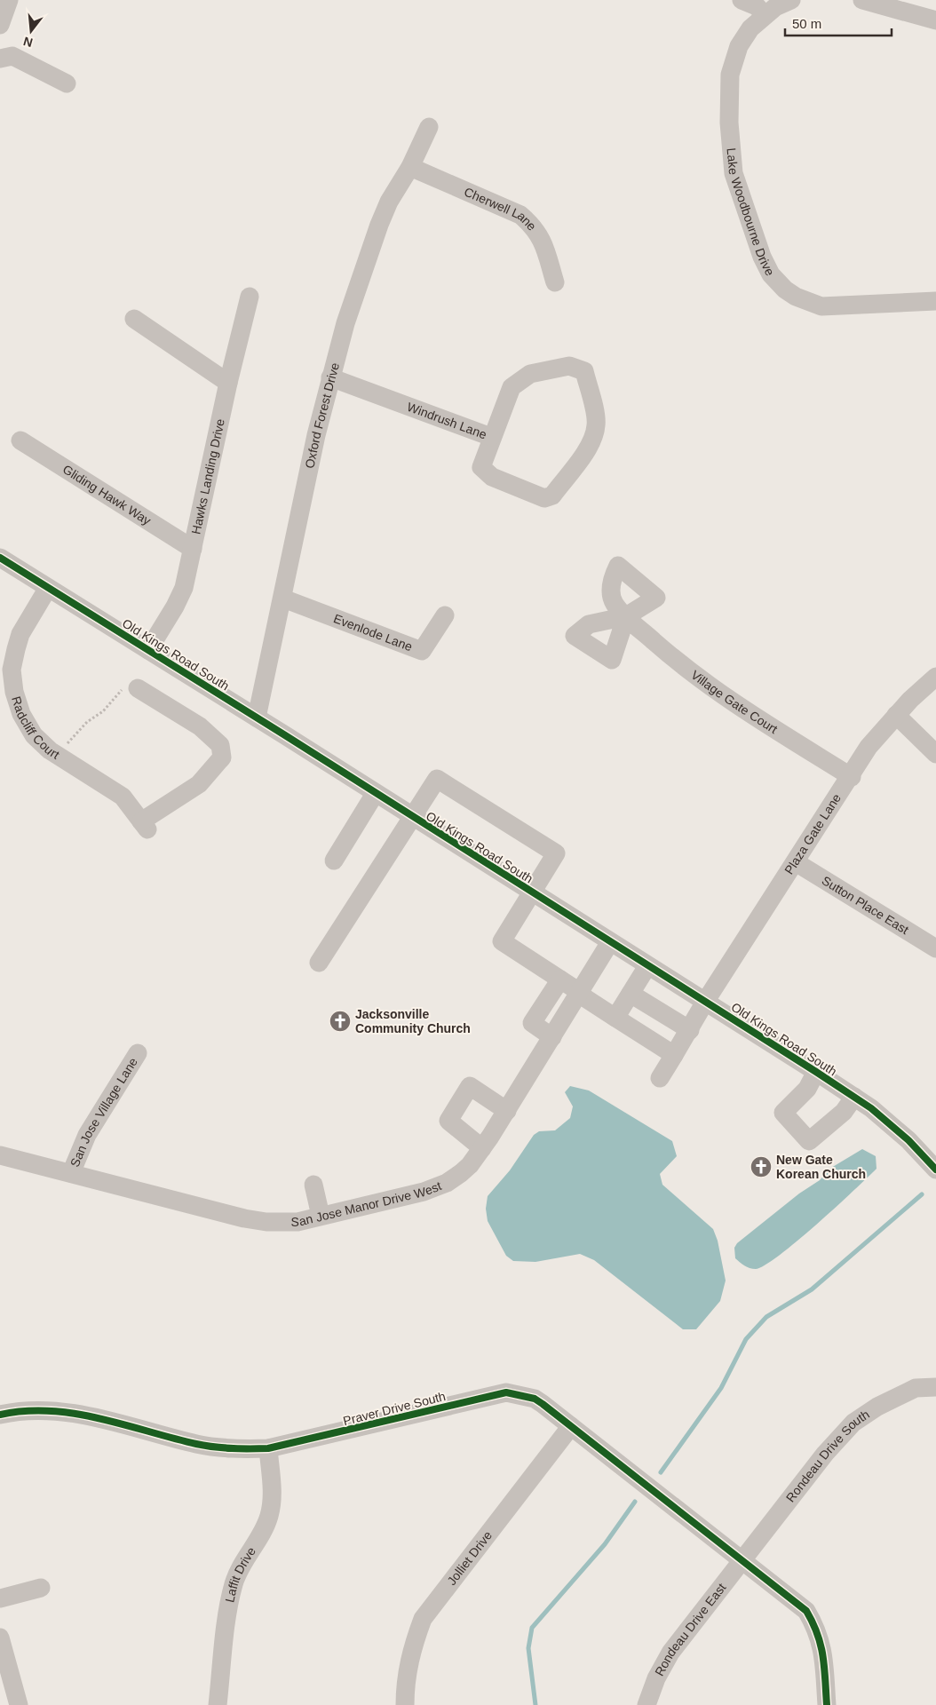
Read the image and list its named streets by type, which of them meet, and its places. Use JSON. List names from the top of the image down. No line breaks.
{"streets":{"street":["Cherwell Lane","Lake Woodbourne Drive","Oxford Forest Drive","Windrush Lane","Hawks Landing Drive","Gliding Hawk Way","Evenlode Lane","Old Kings Road South","Village Gate Court","Radcliff Court","Plaza Gate Lane","Sutton Place East","San Jose Village Lane","San Jose Manor Drive West","Praver Drive South","Rondeau Drive South","Jolliet Drive","Laffit Drive","Rondeau Drive East"]},"crossings":[["Cherwell Lane","Oxford Forest Drive"],["Oxford Forest Drive","Windrush Lane"],["Oxford Forest Drive","Evenlode Lane"],["Oxford Forest Drive","Old Kings Road South"],["Hawks Landing Drive","Gliding Hawk Way"],["Hawks Landing Drive","Old Kings Road South"],["Old Kings Road South","Radcliff Court"],["Old Kings Road South","Plaza Gate Lane"],["Old Kings Road South","San Jose Manor Drive West"],["Village Gate Court","Plaza Gate Lane"],["Plaza Gate Lane","Sutton Place East"],["San Jose Village Lane","San Jose Manor Drive West"],["Praver Drive South","Rondeau Drive South"],["Praver Drive South","Jolliet Drive"],["Praver Drive South","Laffit Drive"],["Praver Drive South","Rondeau Drive East"],["Rondeau Drive South","Rondeau Drive East"]],"places":{"church":["Jacksonville Community Church","New Gate Korean Church"]},"scale_bar":"50 m","north":"bottom"}
